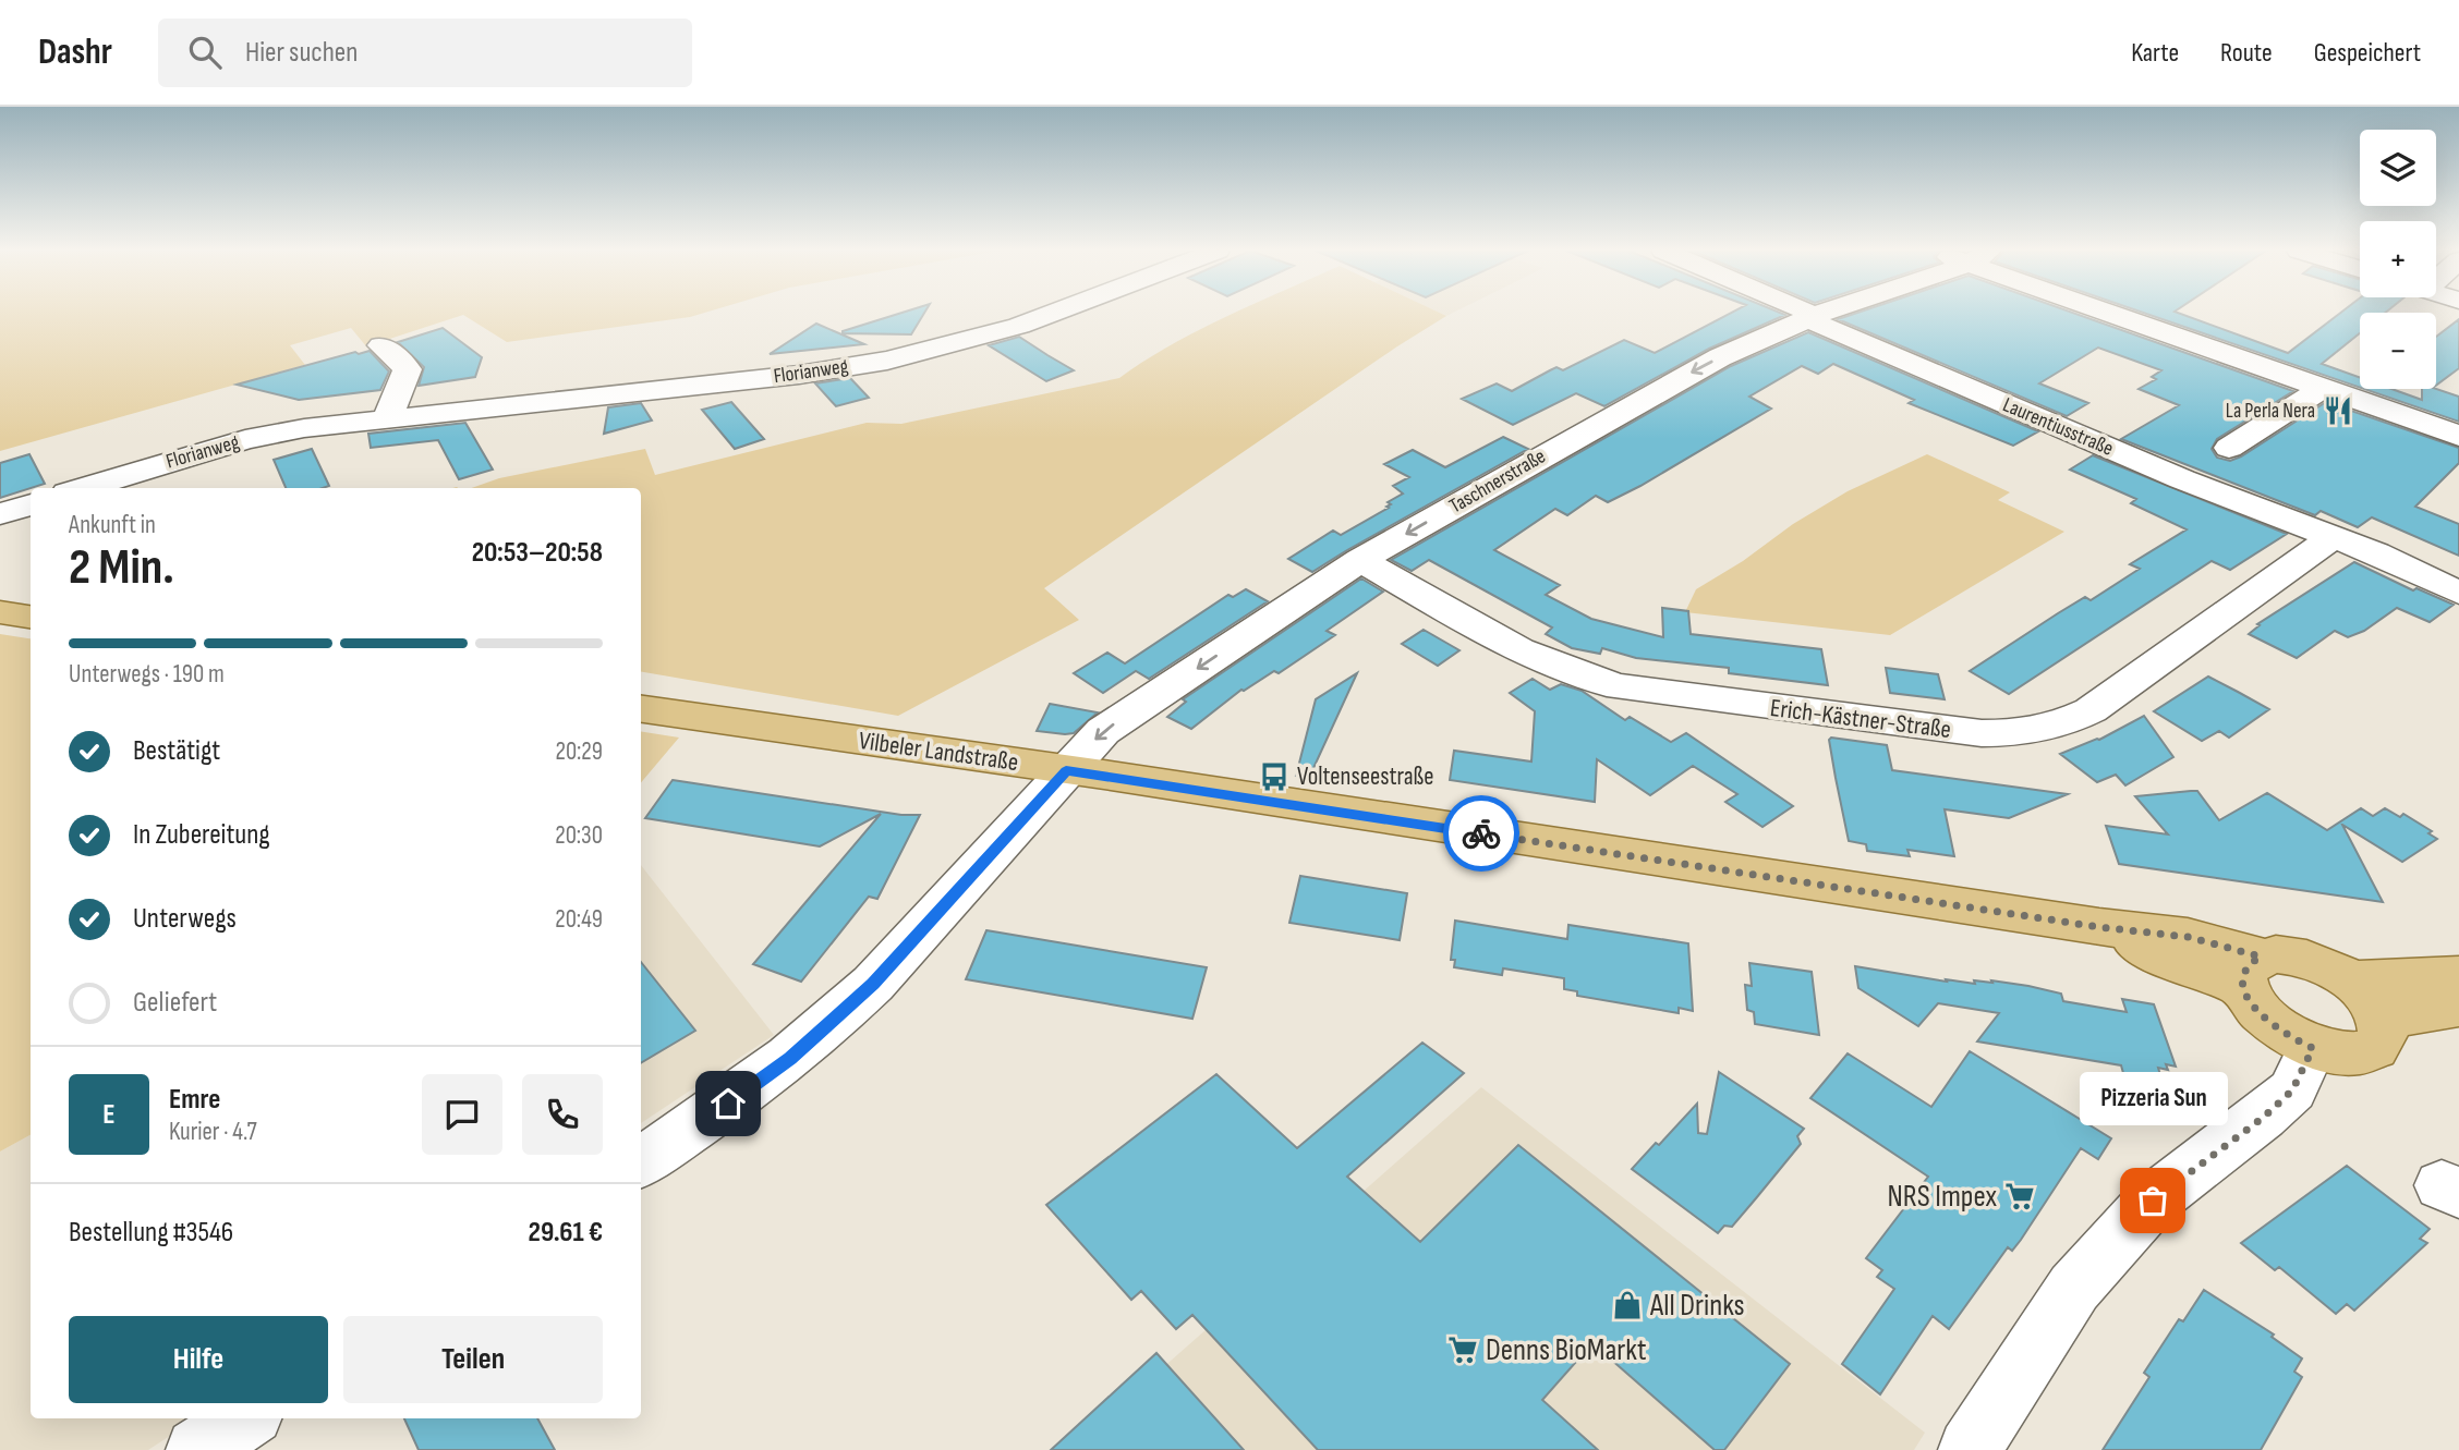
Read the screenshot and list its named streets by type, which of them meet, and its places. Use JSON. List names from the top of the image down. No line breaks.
{"streets":{"main road":["Vilbeler Landstraße"],"street":["Florianweg","Laurentiusstraße","Taschnerstraße","Erich-Kästner-Straße"]},"crossings":[["Laurentiusstraße","Taschnerstraße"],["Laurentiusstraße","Erich-Kästner-Straße"],["Taschnerstraße","Erich-Kästner-Straße"],["Taschnerstraße","Vilbeler Landstraße"]],"one_way":["Taschnerstraße"],"places":{"restaurant":["La Perla Nera"],"bus stop":["Voltenseestraße"],"supermarket":["NRS Impex","Denns BioMarkt"],"other":["Pizzeria Sun"],"shop":["All Drinks"]},"page":{"header":"Dashr","search":"Hier suchen","nav":["Karte","Route","Gespeichert"],"map_buttons":["+","−"],"heading":["2 Min.","Ankunft in","20:53–20:58"],"panel":["Emre","Kurier · 4.7","Bestellung #3546","29.61 €"],"bar":"Unterwegs · 190 m","list":[["Bestätigt","20:29"],["In Zubereitung","20:30"],["Unterwegs","20:49"],"Geliefert"],"bubble":"Pizzeria Sun","round":"E","buttons":["Hilfe","Teilen"]}}
